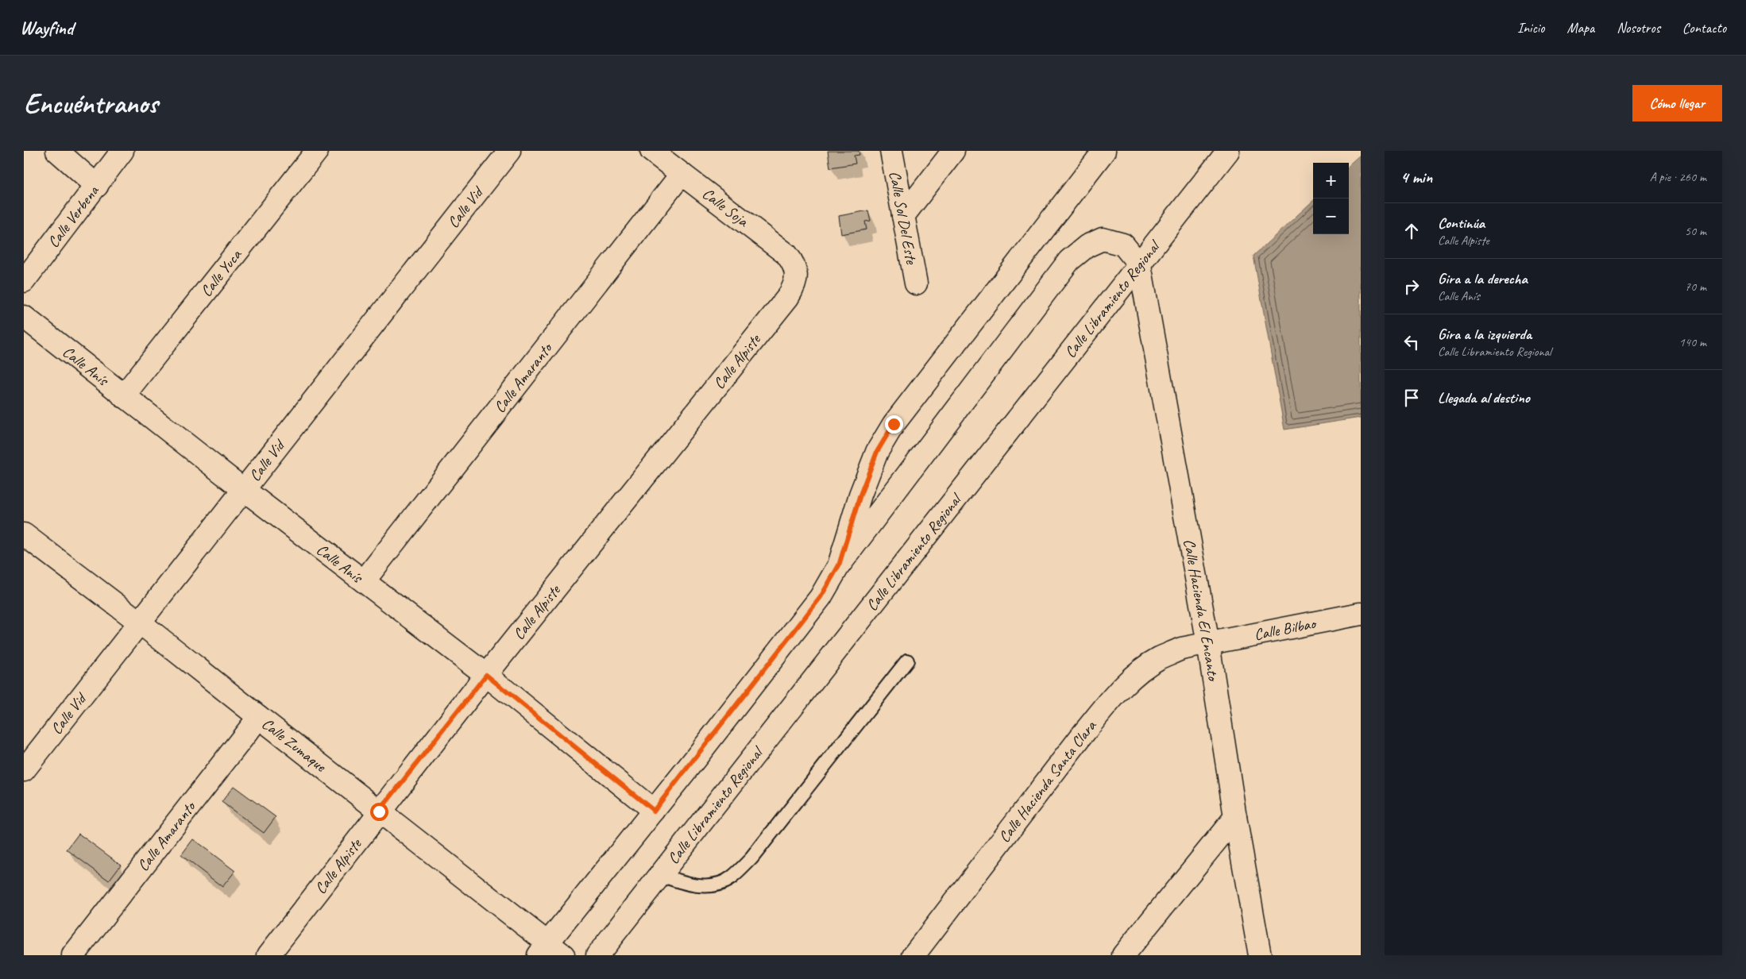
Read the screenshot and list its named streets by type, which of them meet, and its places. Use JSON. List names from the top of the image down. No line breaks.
{"streets":{"street":["Calle Vid","Calle Soja","Calle Verbena","Calle Sol Del Este","Calle Yuca","Calle Libramiento Regional","Calle Alpiste","Calle Anís","Calle Amaranto","Calle Hacienda El Encanto","Calle Bilbao","Calle Zumaque","Calle Hacienda Santa Clara"]},"crossings":[["Calle Vid","Calle Anís"],["Calle Vid","Calle Zumaque"],["Calle Soja","Calle Alpiste"],["Calle Soja","Calle Amaranto"],["Calle Yuca","Calle Anís"],["Calle Libramiento Regional","Calle Hacienda El Encanto"],["Calle Alpiste","Calle Anís"],["Calle Alpiste","Calle Zumaque"],["Calle Anís","Calle Amaranto"],["Calle Amaranto","Calle Zumaque"],["Calle Hacienda El Encanto","Calle Bilbao"],["Calle Hacienda El Encanto","Calle Hacienda Santa Clara"],["Calle Bilbao","Calle Hacienda Santa Clara"]],"page":{"header":"Wayfind","nav":["Inicio","Mapa","Nosotros","Contacto"],"buttons":"Cómo llegar","title":"Encuéntranos","heading":["4 min","A pie · 260 m"],"map_buttons":["+","−"],"list":[["Continúa","Calle Alpiste","50 m"],["Gira a la derecha","Calle Anís","70 m"],["Gira a la izquierda","Calle Libramiento Regional","140 m"],"Llegada al destino"]}}
